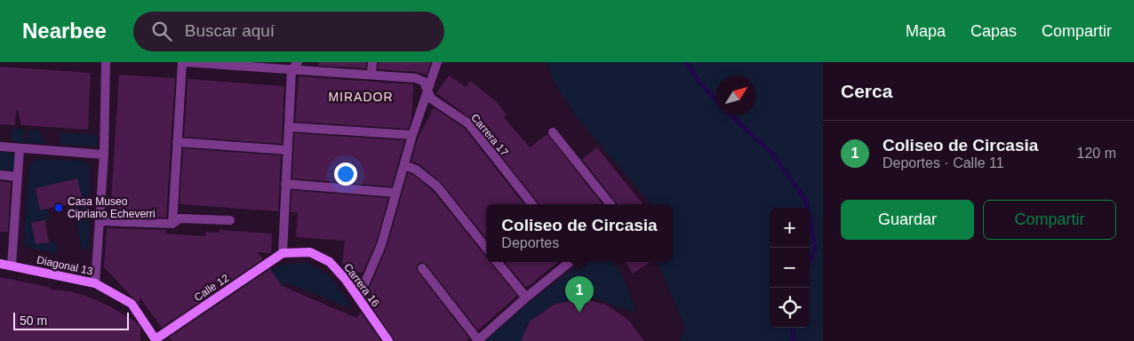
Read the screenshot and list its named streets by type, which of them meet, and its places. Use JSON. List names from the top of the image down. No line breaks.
{"streets":{"street":["Carrera 17","Diagonal 13","Carrera 16","Calle 12"]},"crossings":[["Diagonal 13","Calle 12"],["Carrera 16","Calle 12"]],"districts":["MIRADOR"],"places":["Casa Museo Cipriano Echeverri"],"scale_bar":"50 m","north":"top right","page":{"header":"Nearbee","search":"Buscar aquí","nav":["Mapa","Capas","Compartir"],"heading":"Cerca","list":[{"mark":"1","name":"Coliseo de Circasia","note":"Deportes · Calle 11","value":"120 m"}],"buttons":["Guardar","Compartir"],"popup":["Coliseo de Circasia","Deportes"],"map_buttons":["+","−"],"pins":"1","scale":"50 m"}}
